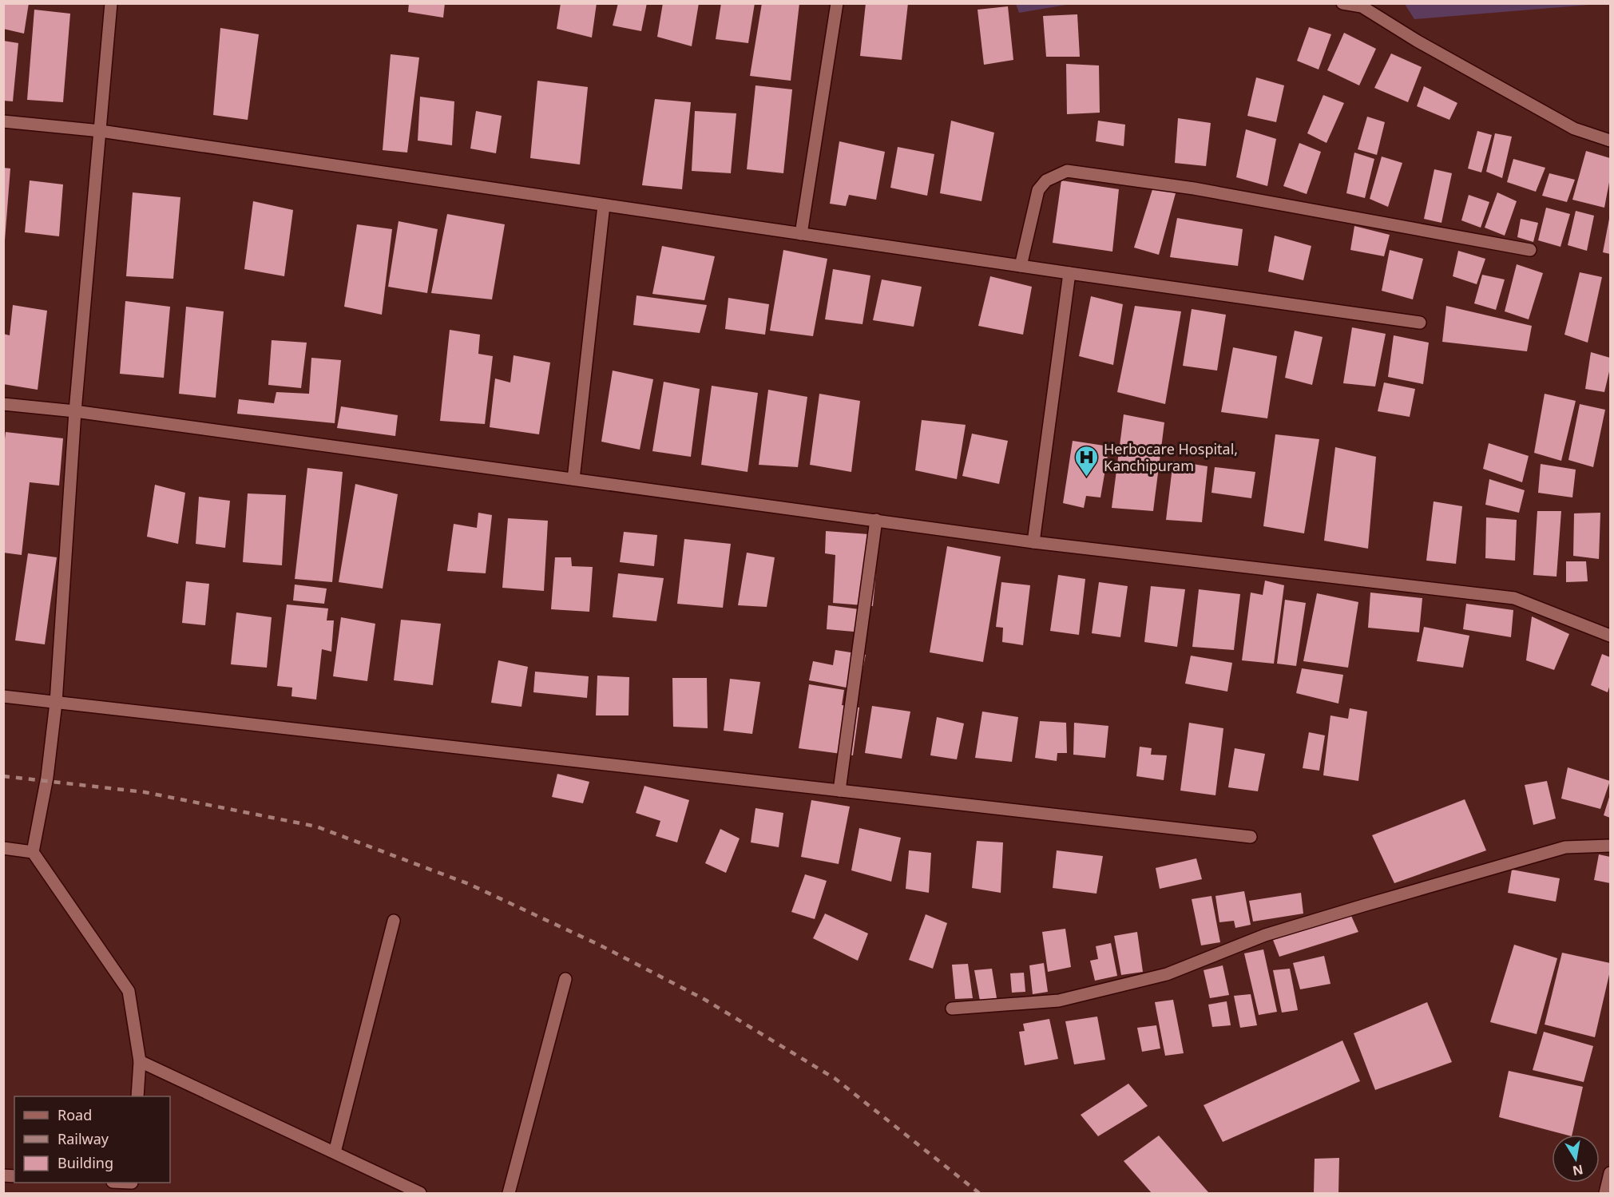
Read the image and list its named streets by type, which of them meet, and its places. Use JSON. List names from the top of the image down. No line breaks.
{"places":{"hospital":["Herbocare Hospital, Kanchipuram"]},"legend":["Road","Railway","Building"],"north":"bottom"}
